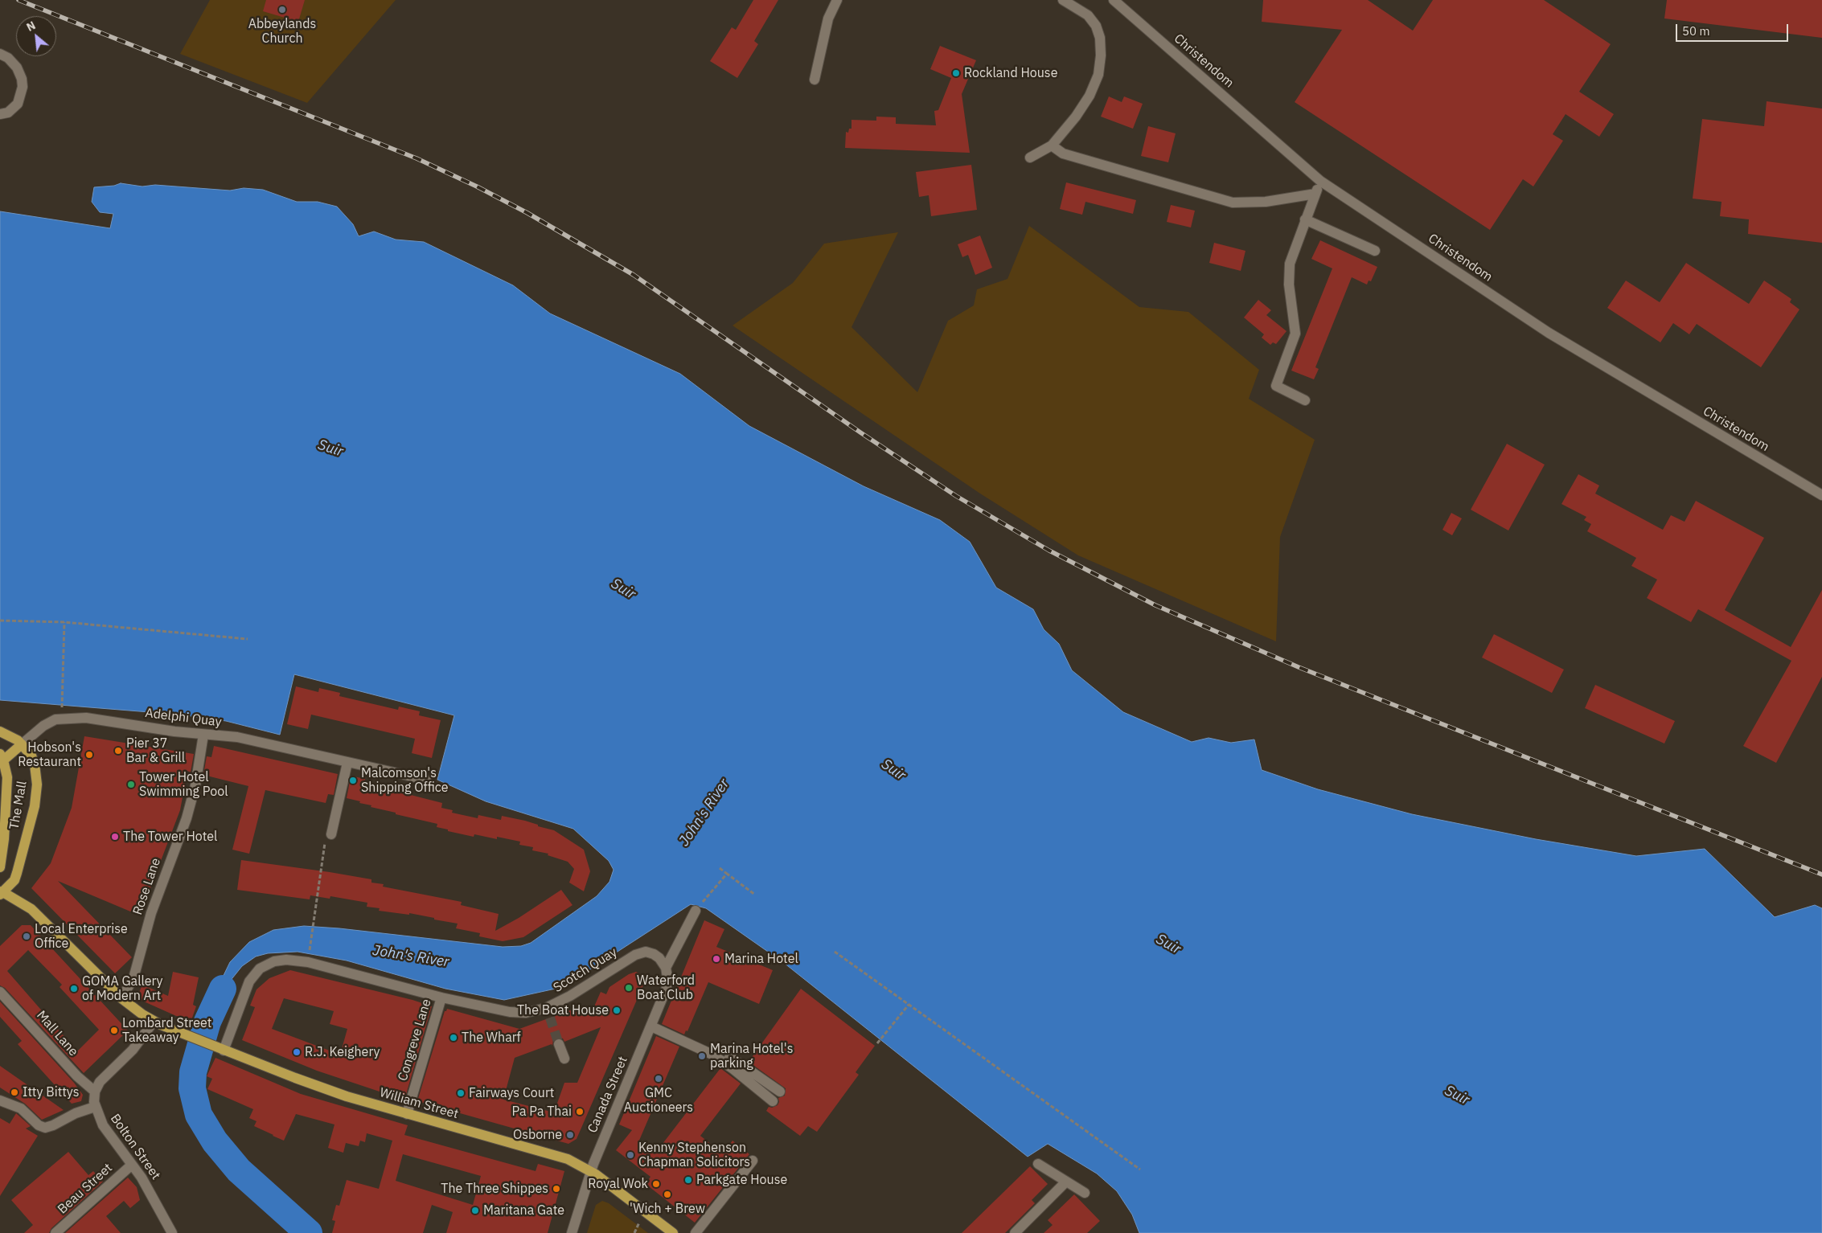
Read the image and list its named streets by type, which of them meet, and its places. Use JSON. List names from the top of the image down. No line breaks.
{"streets":{"main road":["The Mall","William Street"],"street":["Christendom","Adelphi Quay","Rose Lane","Scotch Quay","Mall Lane","Congreve Lane","Canada Street","Bolton Street","Beau Street"]},"crossings":[["Adelphi Quay","The Mall"],["Adelphi Quay","Rose Lane"],["The Mall","William Street"],["Rose Lane","William Street"],["Scotch Quay","Congreve Lane"],["Scotch Quay","Canada Street"],["Scotch Quay","William Street"],["Mall Lane","Bolton Street"],["Congreve Lane","William Street"],["Canada Street","William Street"],["Bolton Street","Beau Street"]],"water":["Suir","John's River"],"places":["Abbeylands Church","Rockland House","Pier 37 Bar & Grill","Hobson's Restaurant","Malcomson's Shipping Office","Tower Hotel Swimming Pool","The Tower Hotel","Local Enterprise Office","Marina Hotel","Waterford Boat Club","GOMA Gallery of Modern Art","The Boat House","Lombard Street Takeaway","The Wharf","R.J. Keighery","Marina Hotel's parking","GMC Auctioneers","Itty Bittys","Fairways Court","Pa Pa Thai","Osborne","Kenny Stephenson Chapman Solicitors","Parkgate House","Royal Wok","The Three Shippes","'Wich + Brew","Maritana Gate"],"scale_bar":"50 m","north":"top left"}
